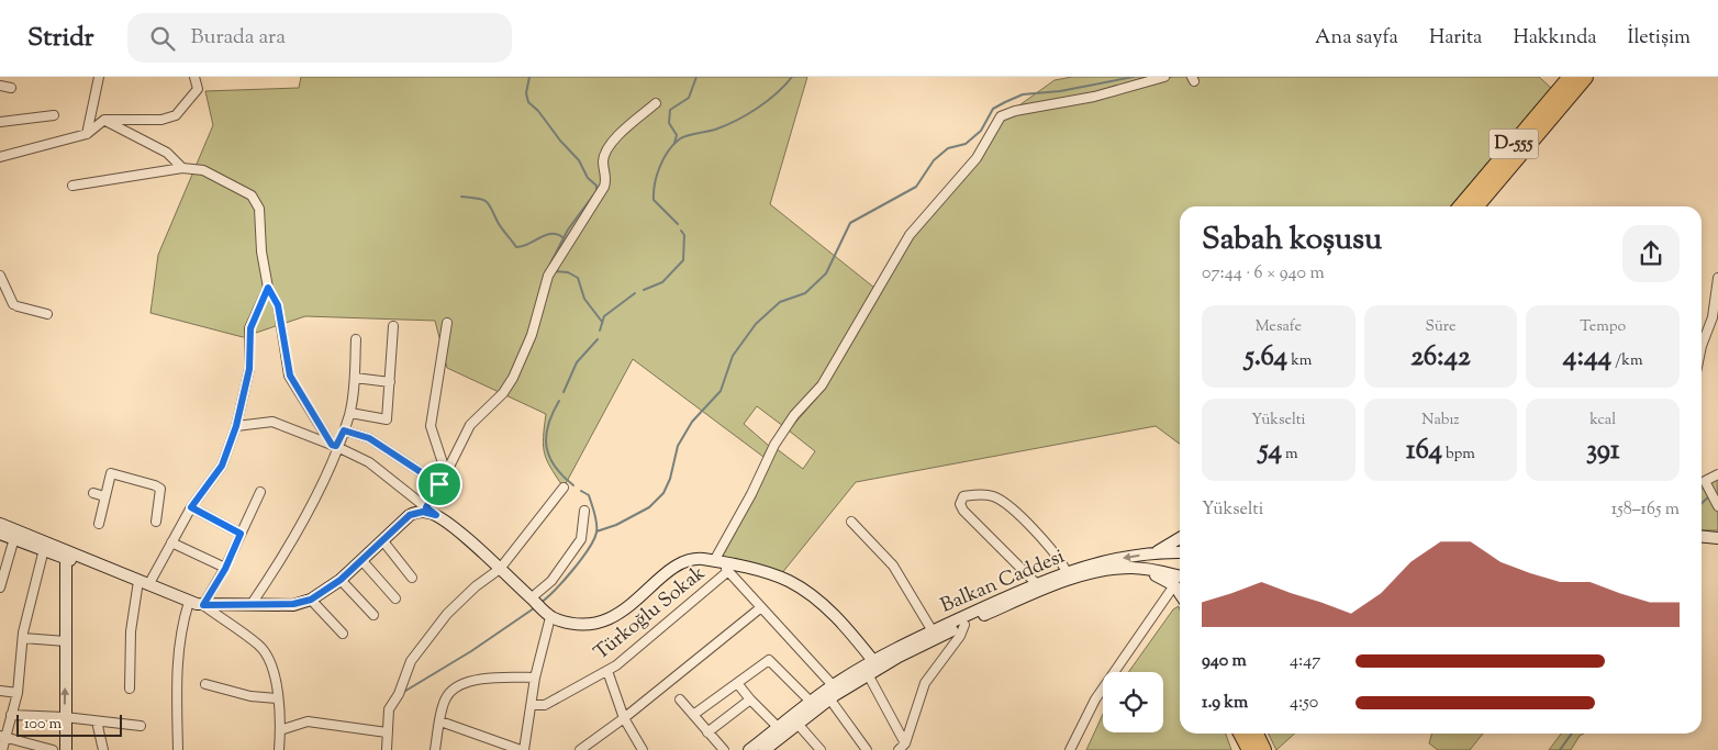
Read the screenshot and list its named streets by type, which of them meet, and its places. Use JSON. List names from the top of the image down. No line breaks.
{"streets":{"highway":["D-555"],"street":["Balkan Caddesi","Türkoğlu Sokak"]},"scale_bar":"100 m","page":{"header":"Stridr","search":"Burada ara","nav":["Ana sayfa","Harita","Hakkında","İletişim"],"heading":["Sabah koşusu","07:44 · 6 × 940 m"],"stats":[["Mesafe","5.64 km"],["Süre","26:42"],["Tempo","4:44 /km"],["Yükselti","54 m"],["Nabız","164 bpm"],["kcal","391"]],"chart":["Yükselti","158–165 m"],"list":[{"name":"940 m","note":"4:47"},{"name":"1.9 km","note":"4:50"}],"scale":"100 m"}}
